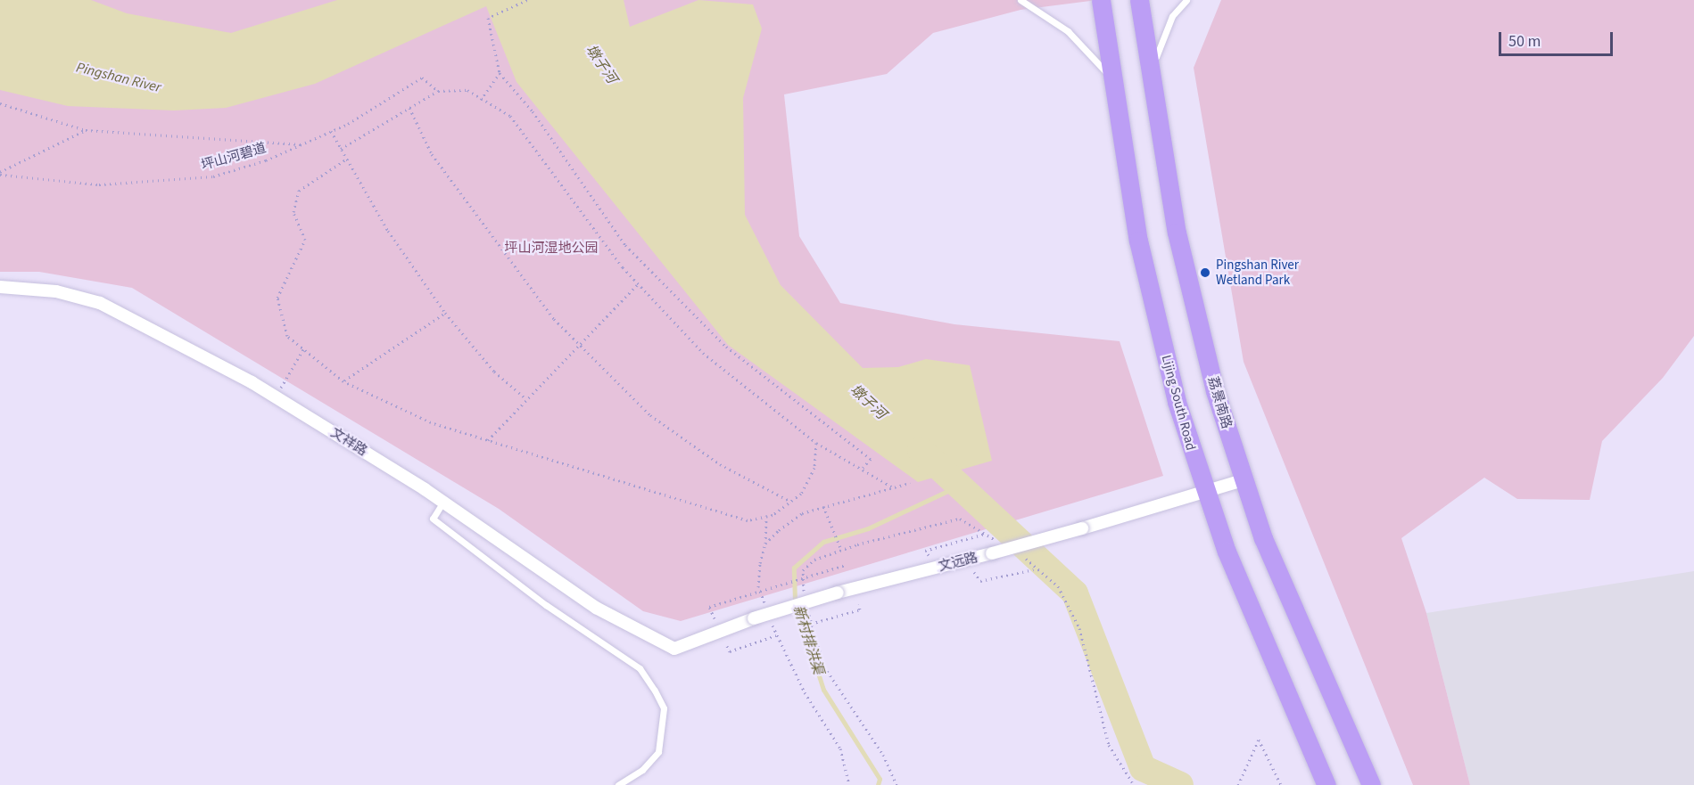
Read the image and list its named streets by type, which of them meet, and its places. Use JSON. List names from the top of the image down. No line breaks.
{"streets":{"main road":["Lijing South Road","荔景南路"],"street":["文祥路","文远路"],"path":["坪山河碧道"]},"crossings":[["Lijing South Road","文远路"],["荔景南路","文远路"],["文祥路","文远路"]],"water":["墩子河","Pingshan River","新村排洪渠"],"parks":["坪山河湿地公园"],"places":["Pingshan River Wetland Park"],"scale_bar":"50 m"}
